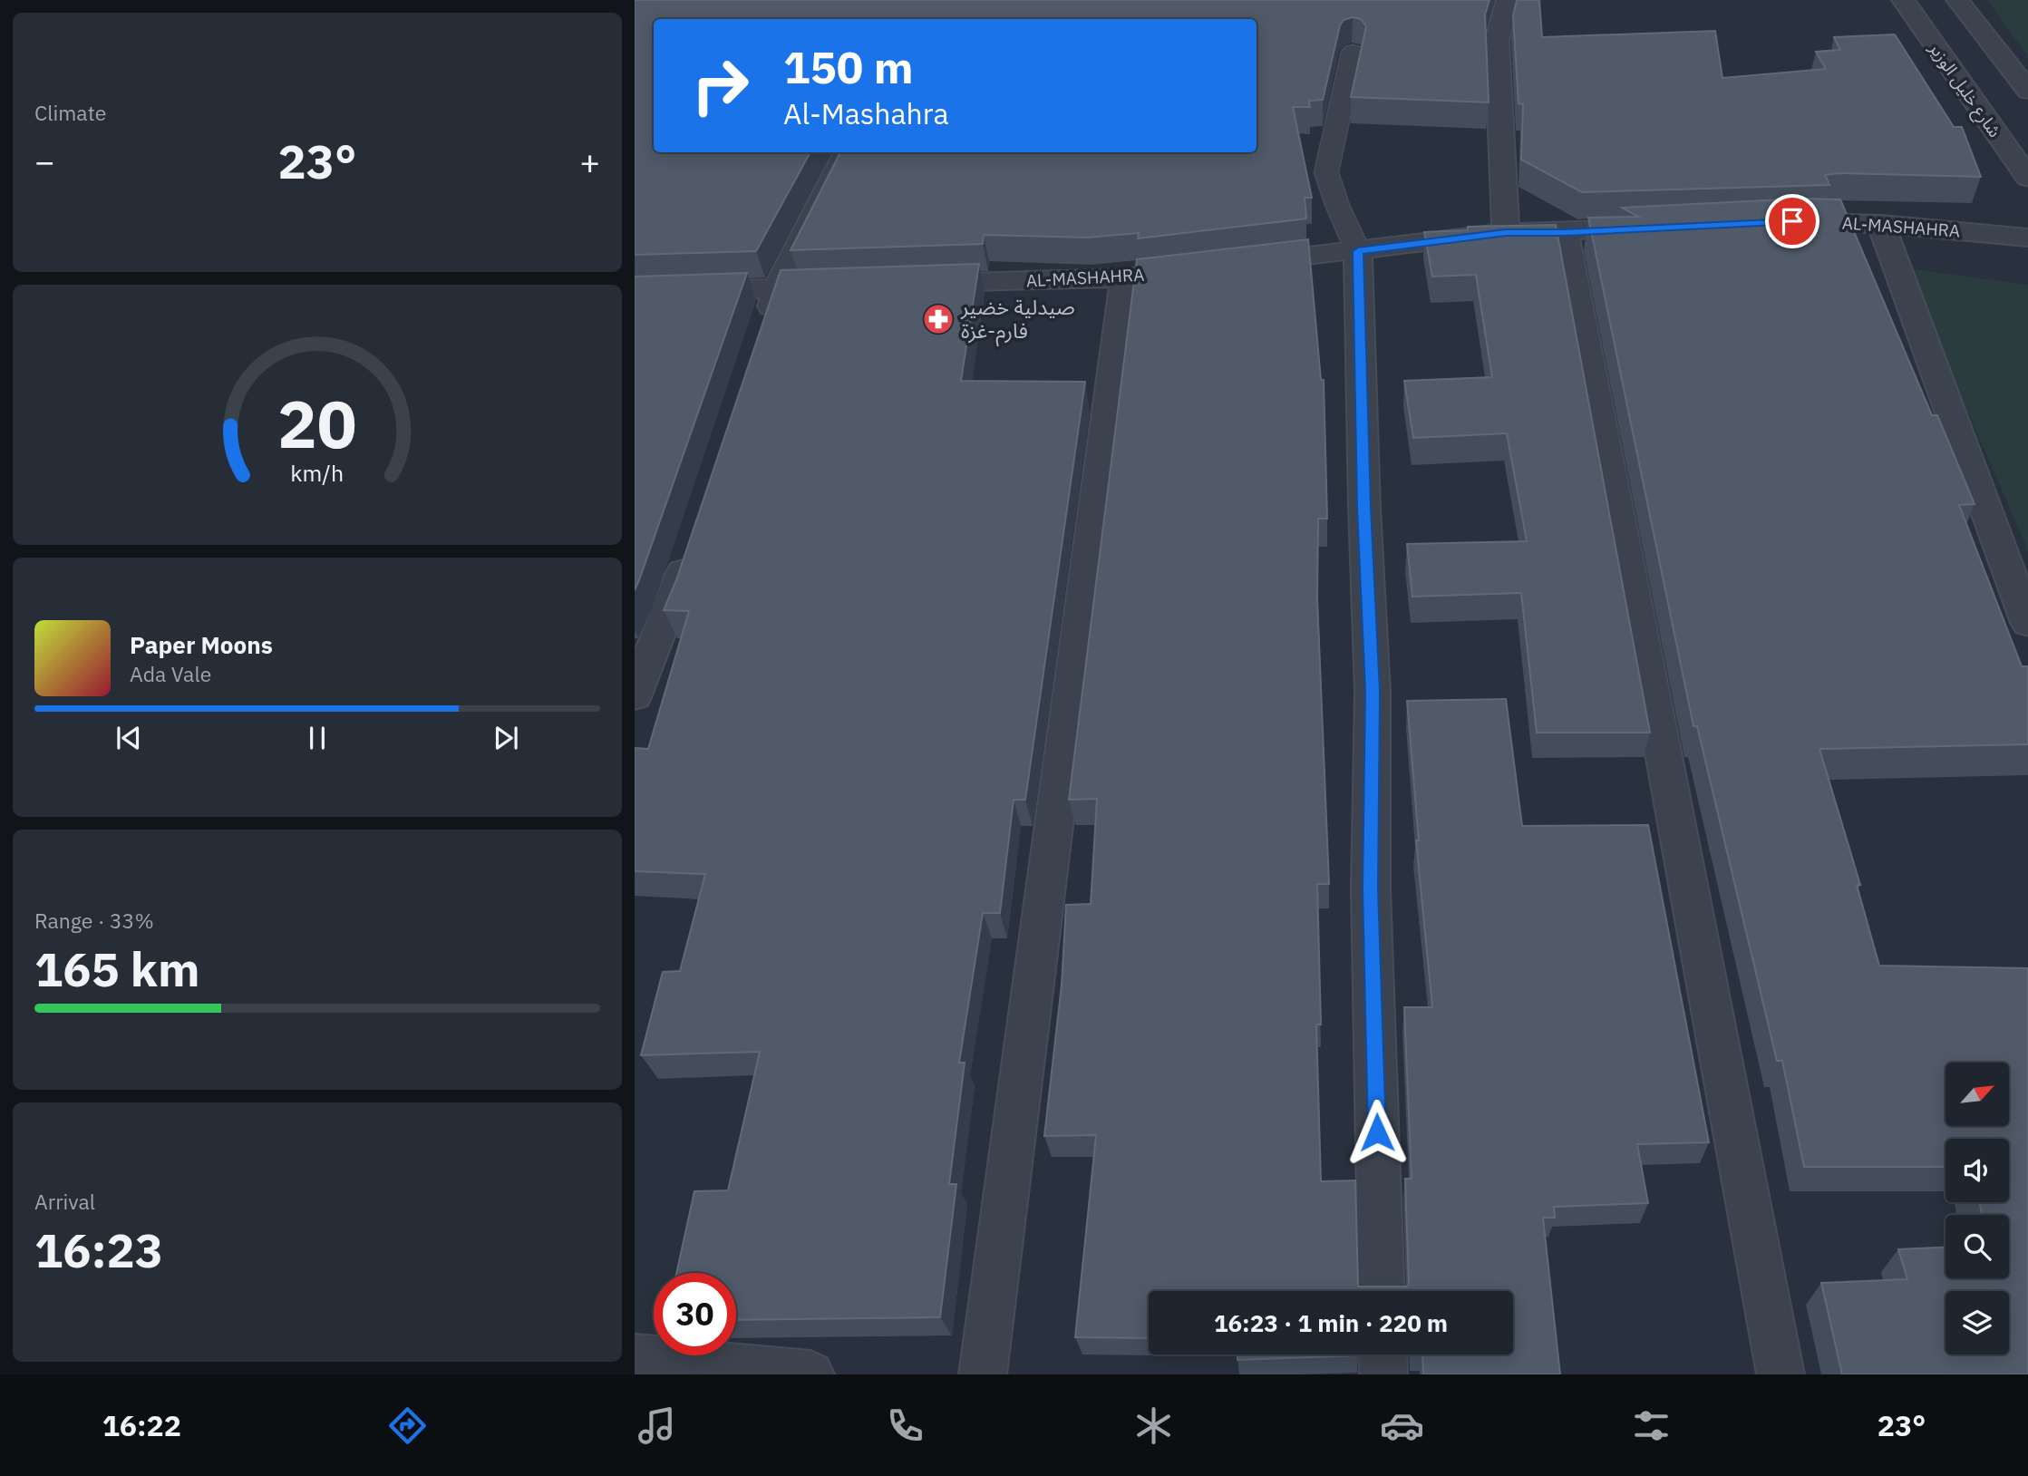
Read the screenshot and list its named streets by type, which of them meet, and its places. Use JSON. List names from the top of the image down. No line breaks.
{"streets":{"street":["شارع خليل الوزير","AL-MASHAHRA"]},"places":{"pharmacy":["صيدلية خضير فارم-غزة"]},"north":"top right","page":{"tile":["Climate",["Range · 33%","165 km"],["Arrival","16:23"]],"turn":["150 m","Al-Mashahra"],"heat":["−","23°","+"],"song":["Paper Moons","Ada Vale"],"limit":"30","trip":"16:23 · 1 min · 220 m","tabs":["16:22","23°"],"gauge":["20","km/h"]}}
